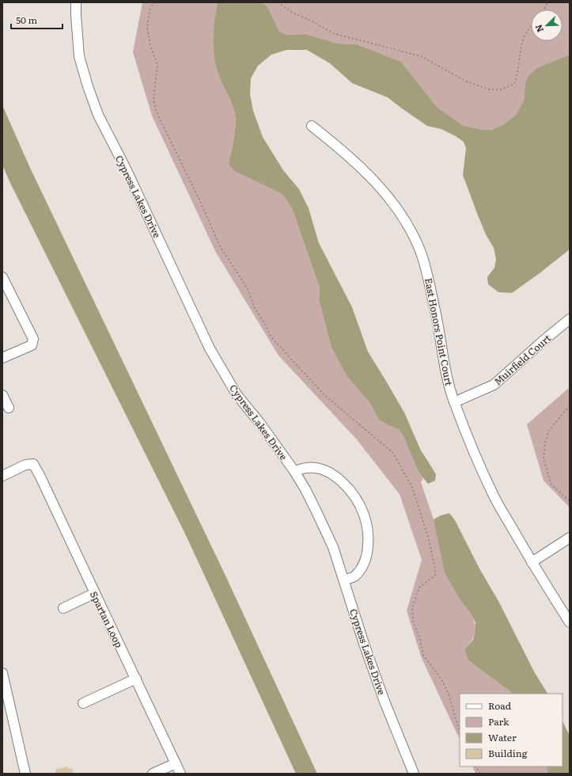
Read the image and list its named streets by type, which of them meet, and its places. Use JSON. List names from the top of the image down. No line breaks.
{"streets":{"street":["Cypress Lakes Drive","East Honors Point Court","Muirfield Court","Spartan Loop"]},"crossings":[["East Honors Point Court","Muirfield Court"]],"legend":["Road","Park","Water","Building"],"scale_bar":"50 m","north":"bottom left"}
